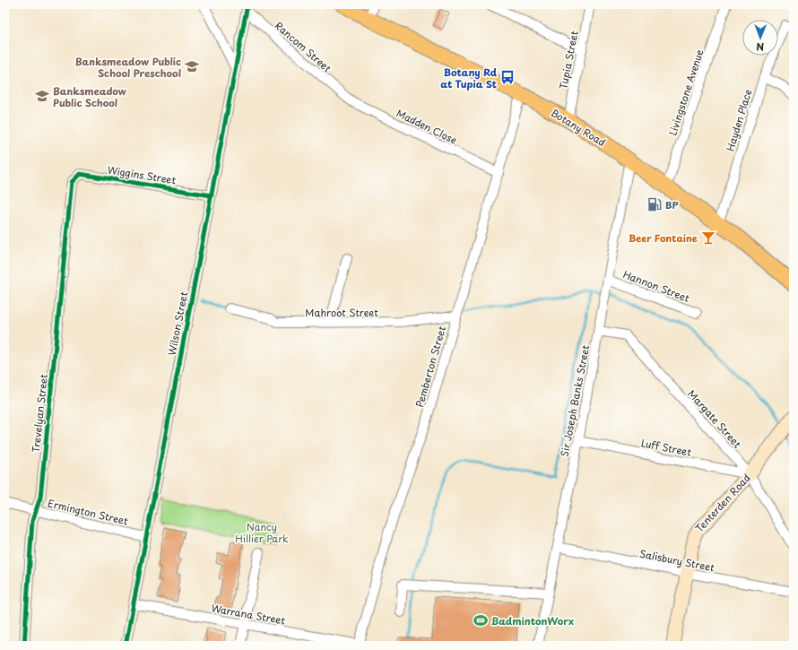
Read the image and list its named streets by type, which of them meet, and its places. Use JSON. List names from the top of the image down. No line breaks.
{"streets":{"main road":["Botany Road"],"street":["Rancom Street","Tupia Street","Livingstone Avenue","Hayden Place","Madden Close","Wiggins Street","Hannon Street","Mahroot Street","Wilson Street","Pemberton Street","Sir Joseph Banks Street","Trevelyan Street","Margate Street","Luff Street","Tenterden Road","Ermington Street","Salisbury Street","Warrana Street"]},"crossings":[["Rancom Street","Madden Close"],["Rancom Street","Wilson Street"],["Tupia Street","Botany Road"],["Livingstone Avenue","Botany Road"],["Hayden Place","Botany Road"],["Madden Close","Pemberton Street"],["Botany Road","Pemberton Street"],["Botany Road","Sir Joseph Banks Street"],["Wiggins Street","Wilson Street"],["Wiggins Street","Trevelyan Street"],["Hannon Street","Sir Joseph Banks Street"],["Mahroot Street","Pemberton Street"],["Wilson Street","Ermington Street"],["Wilson Street","Warrana Street"],["Pemberton Street","Warrana Street"],["Sir Joseph Banks Street","Margate Street"],["Sir Joseph Banks Street","Luff Street"],["Sir Joseph Banks Street","Salisbury Street"],["Trevelyan Street","Ermington Street"],["Margate Street","Luff Street"],["Margate Street","Tenterden Road"],["Luff Street","Tenterden Road"],["Tenterden Road","Salisbury Street"]],"parks":["Nancy Hillier Park"],"places":{"school or university":["Banksmeadow Public School Preschool","Banksmeadow Public School"],"bus stop":["Botany Rd at Tupia St"],"fuel station":["BP"],"bar":["Beer Fontaine"],"sports":["BadmintonWorx"]},"north":"bottom"}
